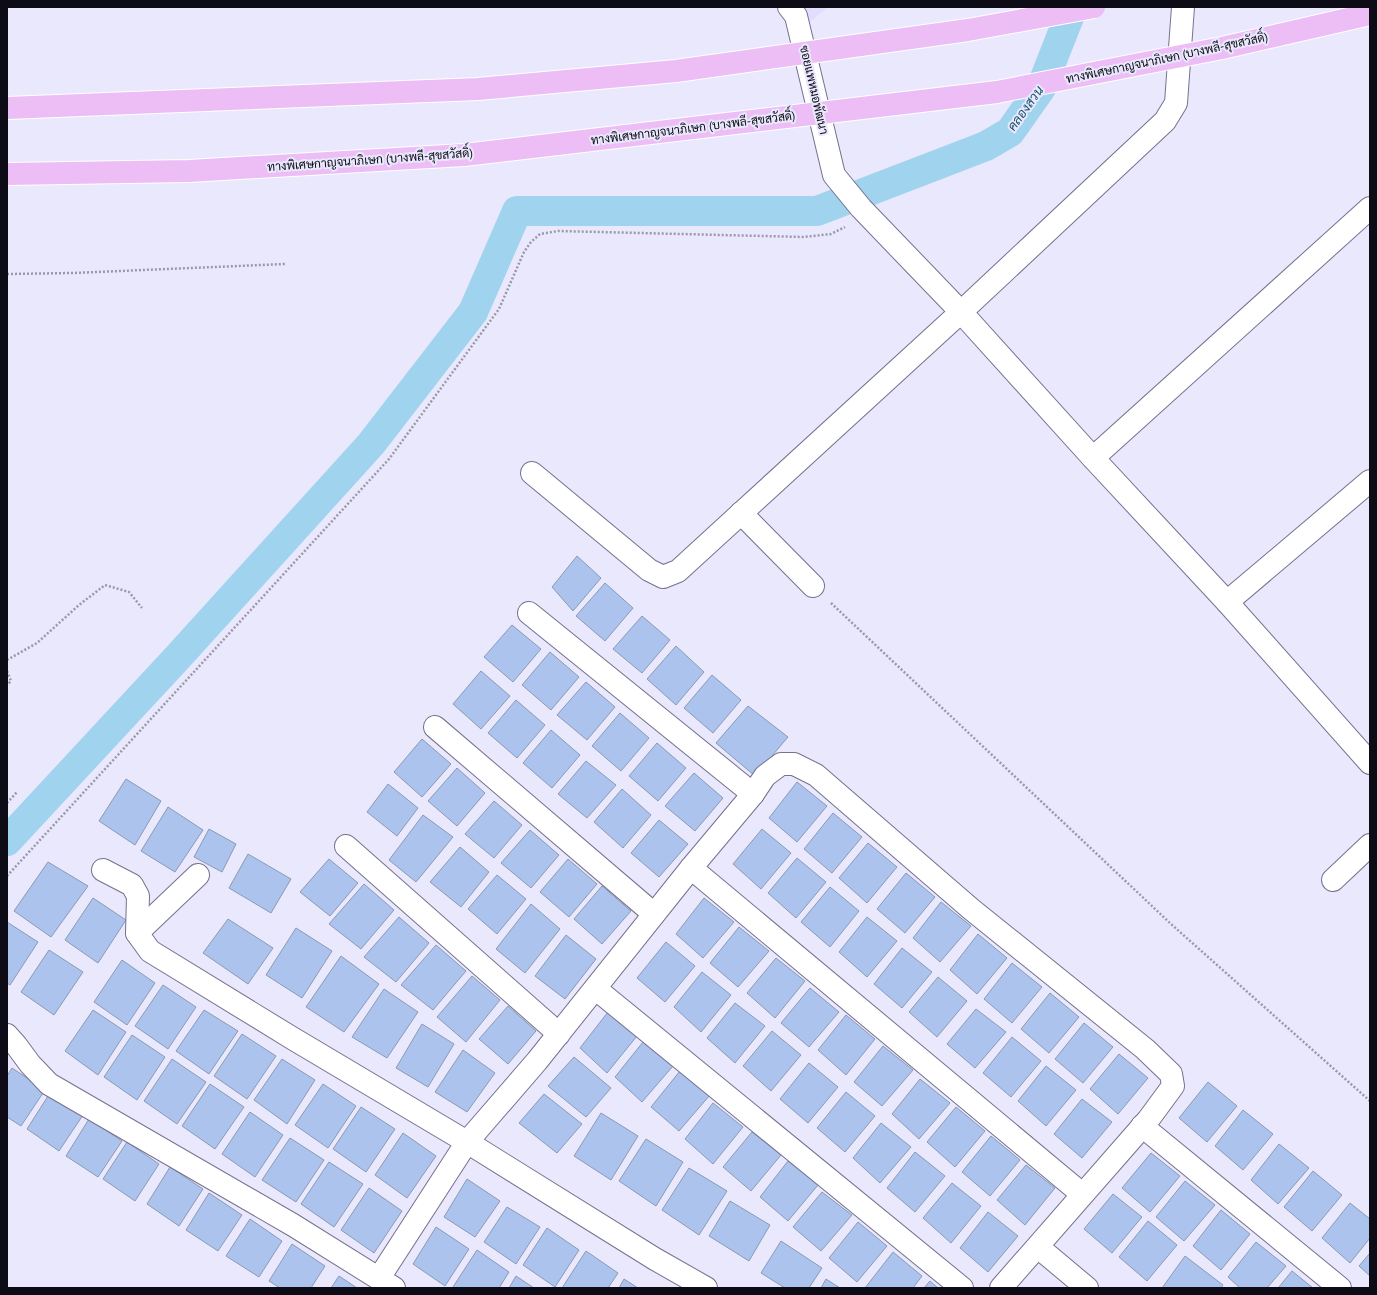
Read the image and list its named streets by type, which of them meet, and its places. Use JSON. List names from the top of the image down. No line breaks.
{"streets":{"highway":["ทางพิเศษกาญจนาภิเษก (บางพลี-สุขสวัสดิ์)"],"street":["ซอยแพหมอพัฒนา"]},"water":["คลองสวน"]}
